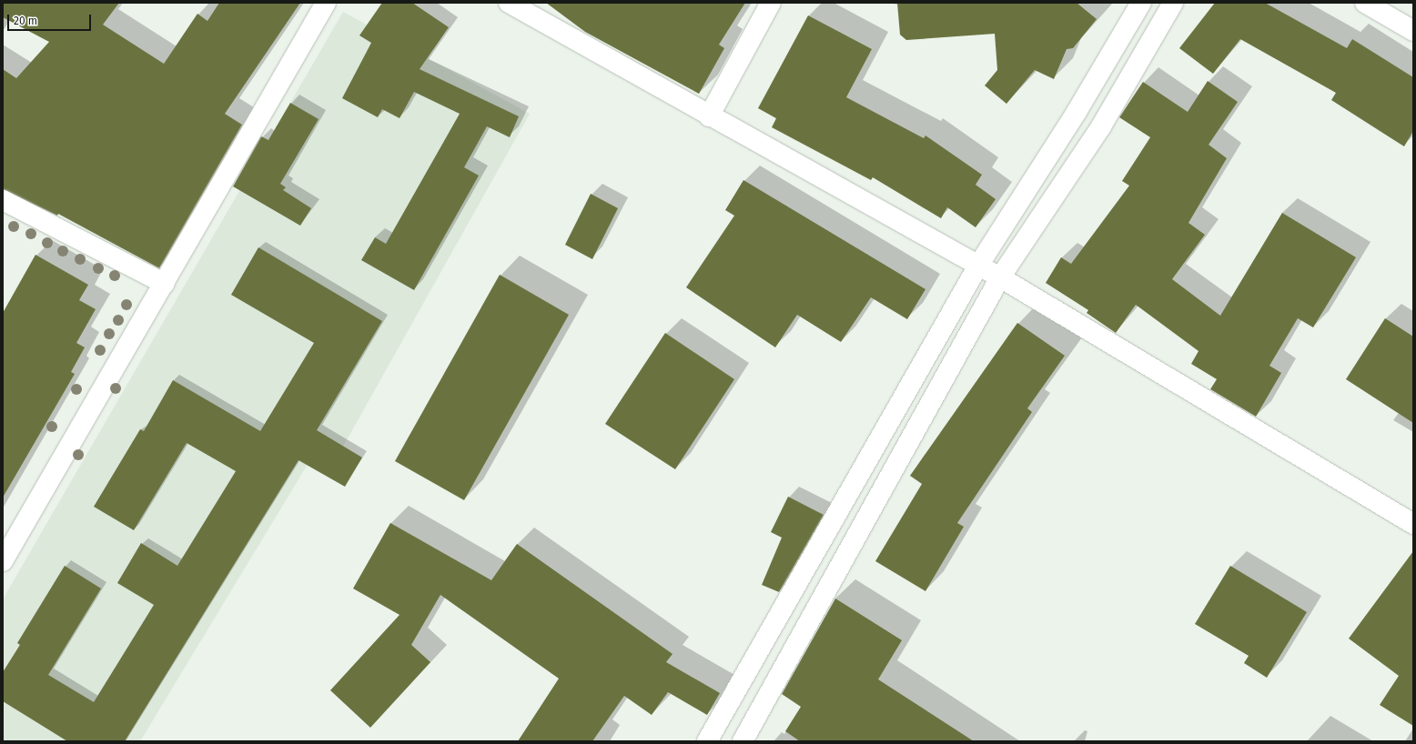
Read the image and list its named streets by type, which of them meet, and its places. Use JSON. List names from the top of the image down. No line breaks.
{"scale_bar":"20 m"}
